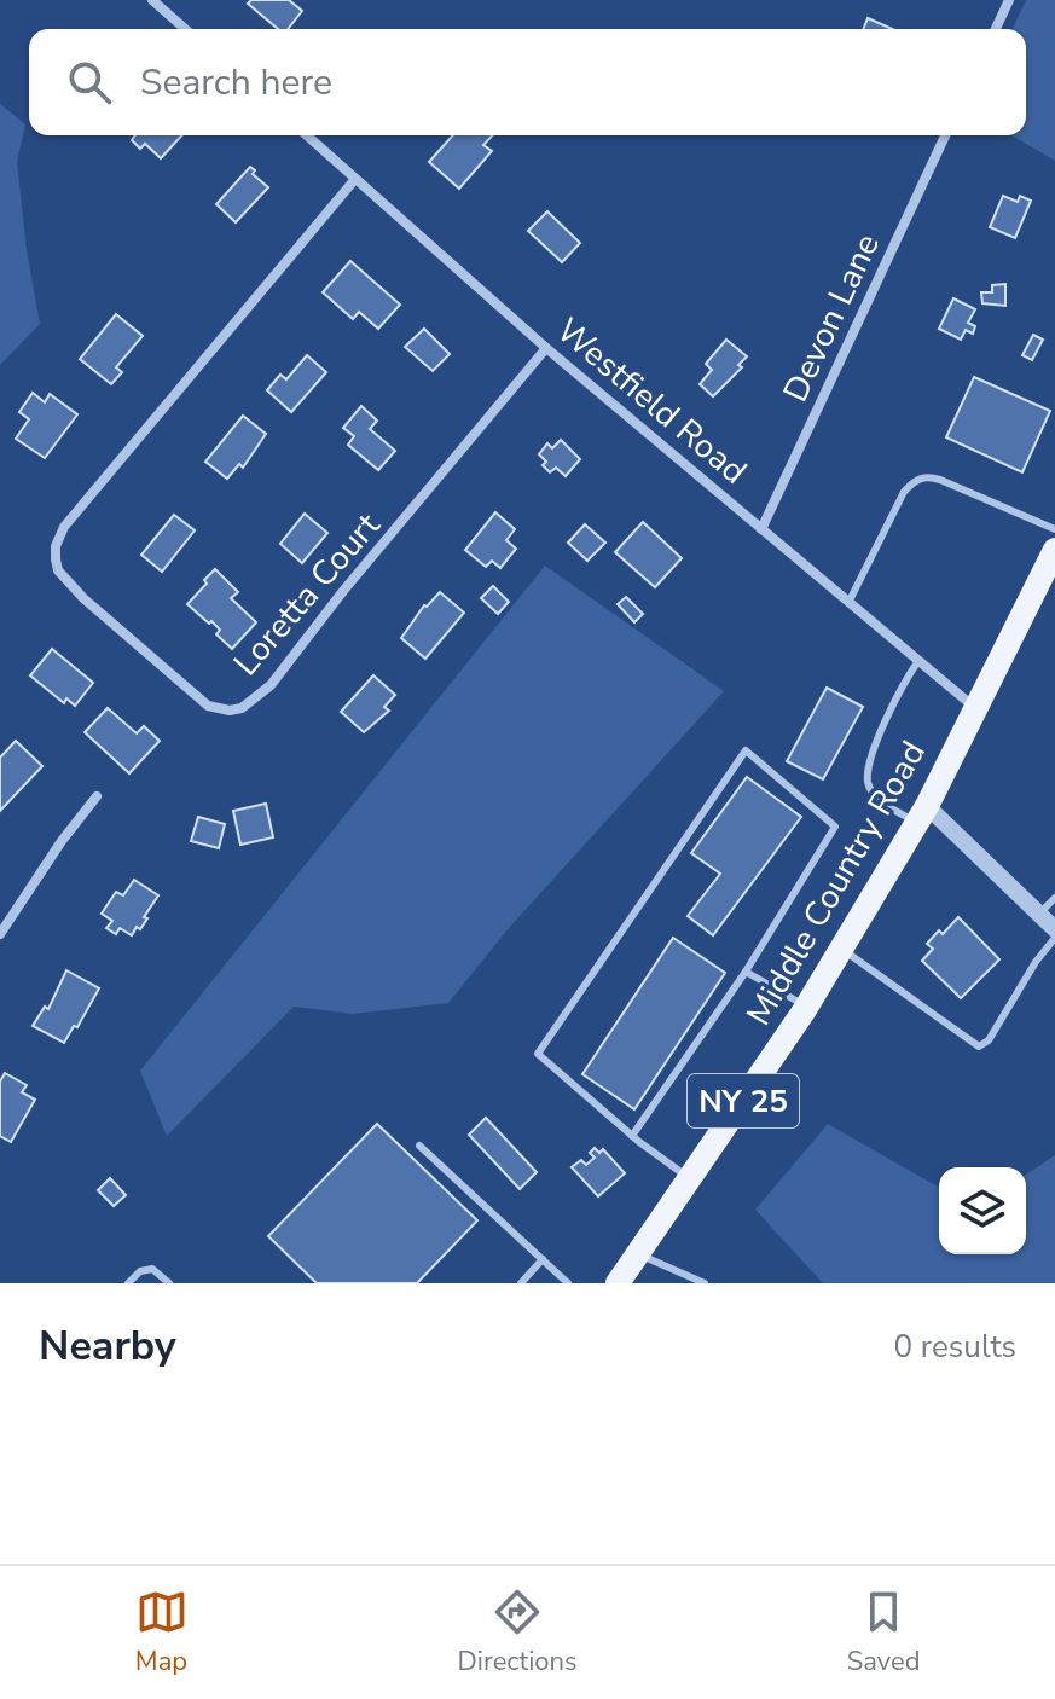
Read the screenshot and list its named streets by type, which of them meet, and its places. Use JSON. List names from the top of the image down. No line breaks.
{"streets":{"main road":["Middle Country Road","NY 25"],"street":["Devon Lane","Westfield Road","Loretta Court"]},"crossings":[["Devon Lane","Westfield Road"],["Westfield Road","Loretta Court"],["Westfield Road","Middle Country Road"]],"page":{"search":"Search here","heading":["Nearby","0 results"],"nav":["Map","Directions","Saved"]}}
